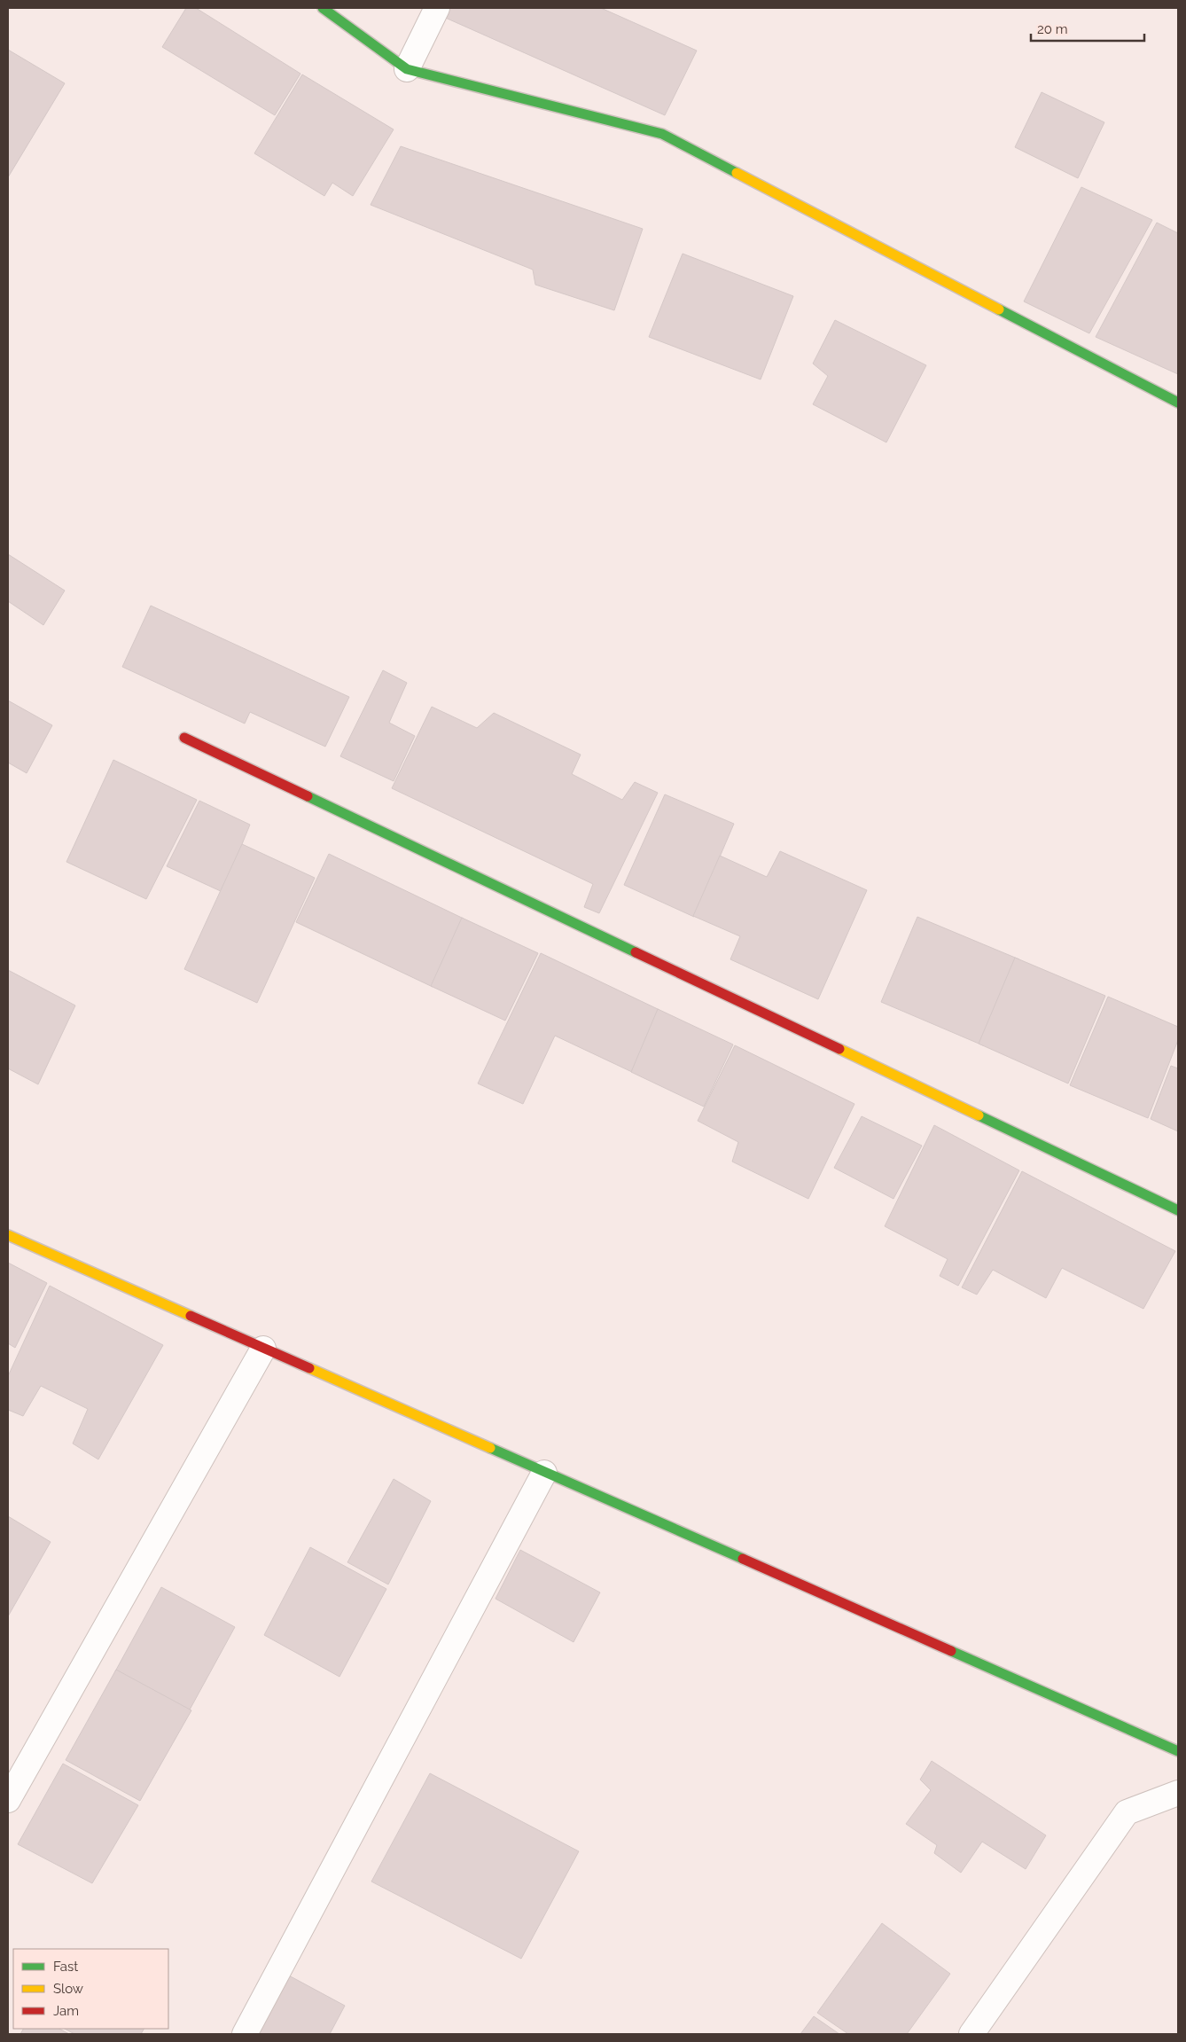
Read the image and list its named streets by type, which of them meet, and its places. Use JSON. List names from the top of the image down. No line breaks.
{"legend":["Fast","Slow","Jam"],"scale_bar":"20 m"}
